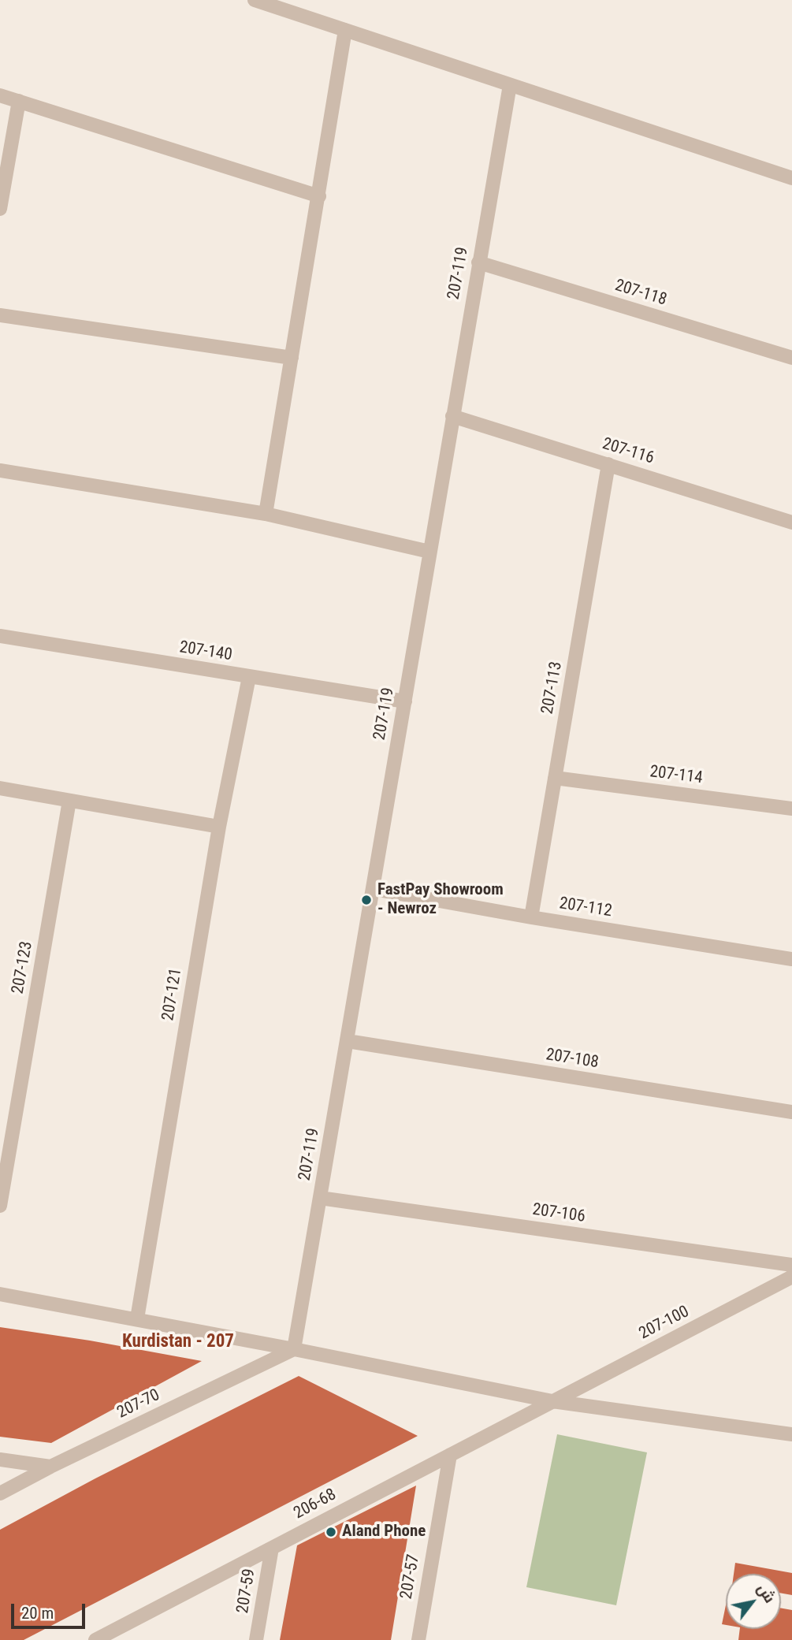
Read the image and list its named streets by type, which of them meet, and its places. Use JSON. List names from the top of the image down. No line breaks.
{"streets":{"street":["207-119","207-118","207-116","207-140","207-113","207-114","207-112","207-123","207-121","207-108","207-106","207-100","207-70","206-68","207-57","207-59"]},"crossings":[["207-119","207-118"],["207-119","207-116"],["207-119","207-140"],["207-119","207-112"],["207-119","207-108"],["207-119","207-106"],["207-119","207-70"],["207-116","207-113"],["207-140","207-121"],["207-113","207-114"],["207-113","207-112"],["207-100","206-68"],["206-68","207-57"],["206-68","207-59"]],"districts":["Kurdistan - 207"],"places":["FastPay Showroom - Newroz","Aland Phone"],"scale_bar":"20 m","north":"top right"}
